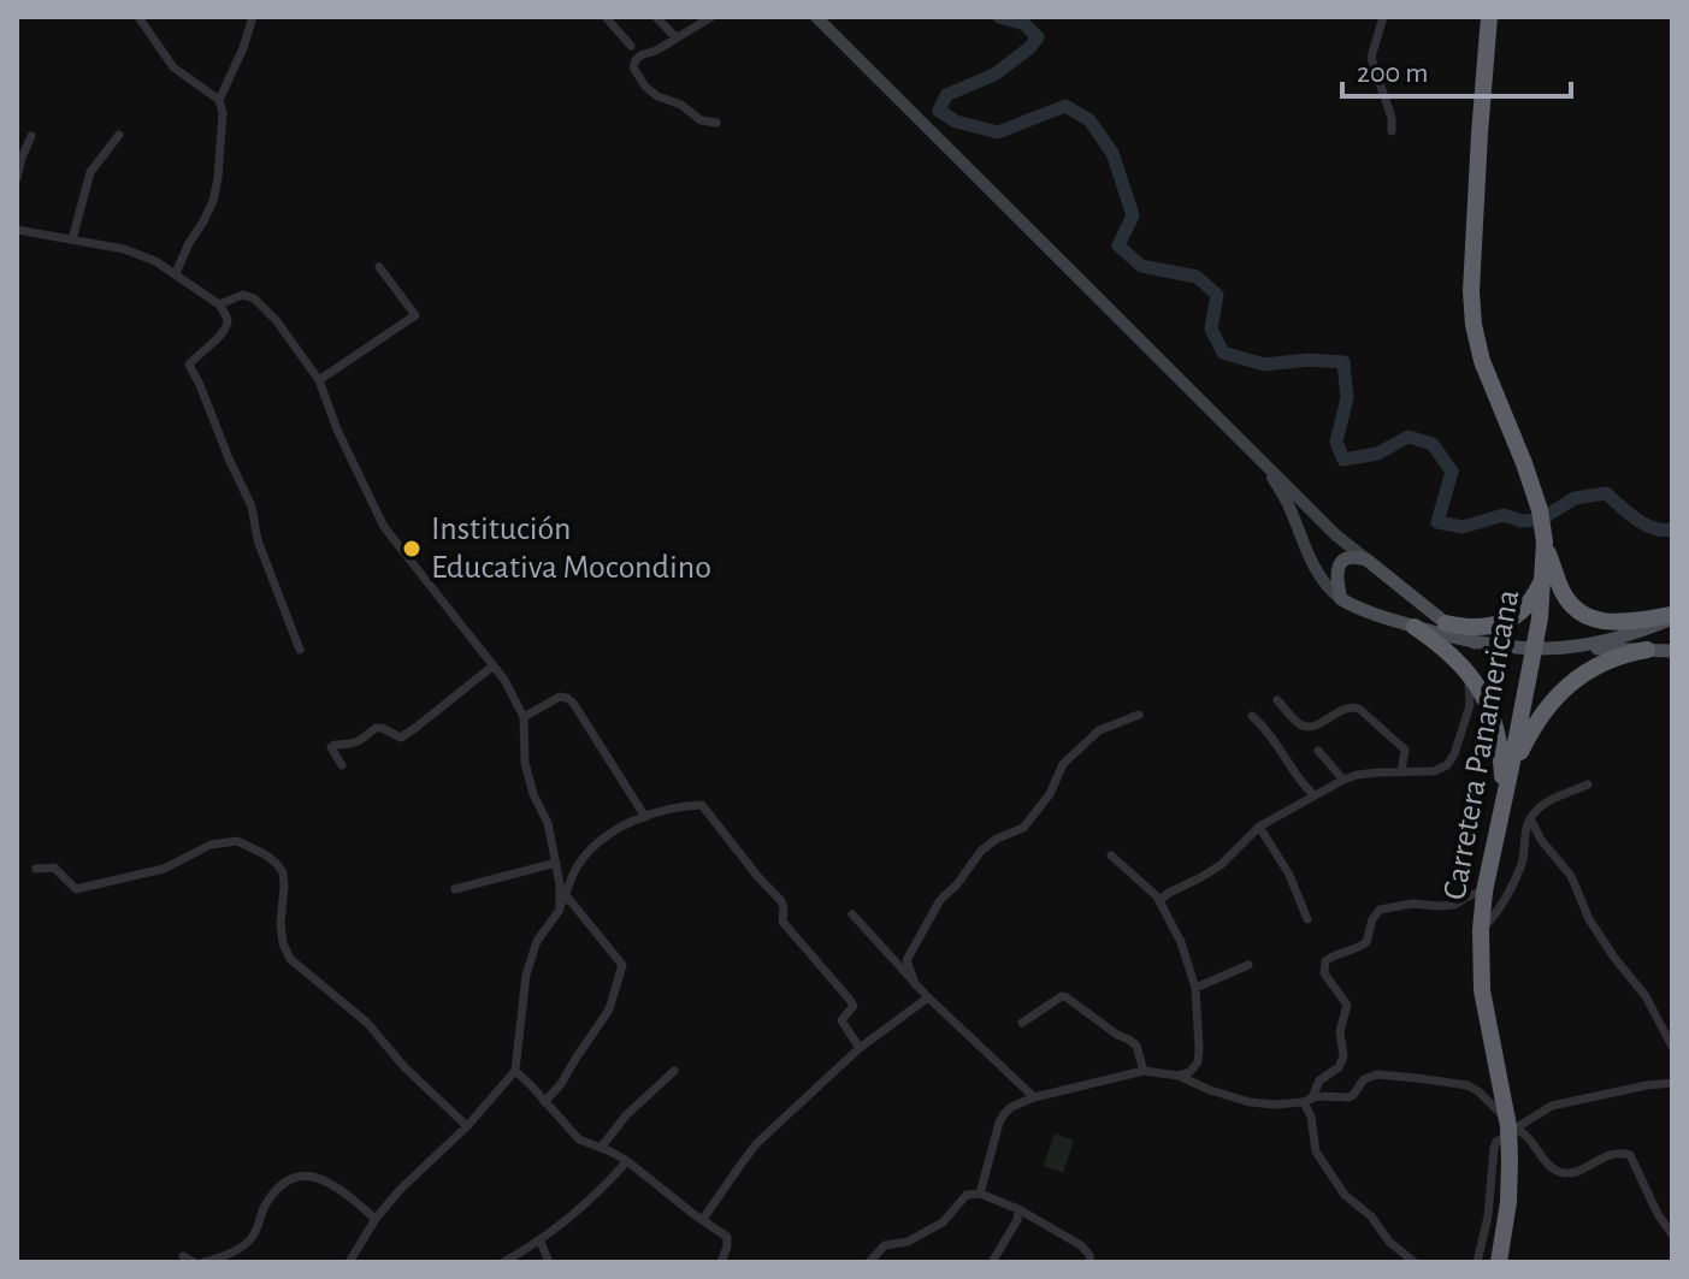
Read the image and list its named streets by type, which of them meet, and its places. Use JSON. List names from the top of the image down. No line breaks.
{"streets":{"highway":["Carretera Panamericana"]},"places":["Institución Educativa Mocondino"],"scale_bar":"200 m"}
